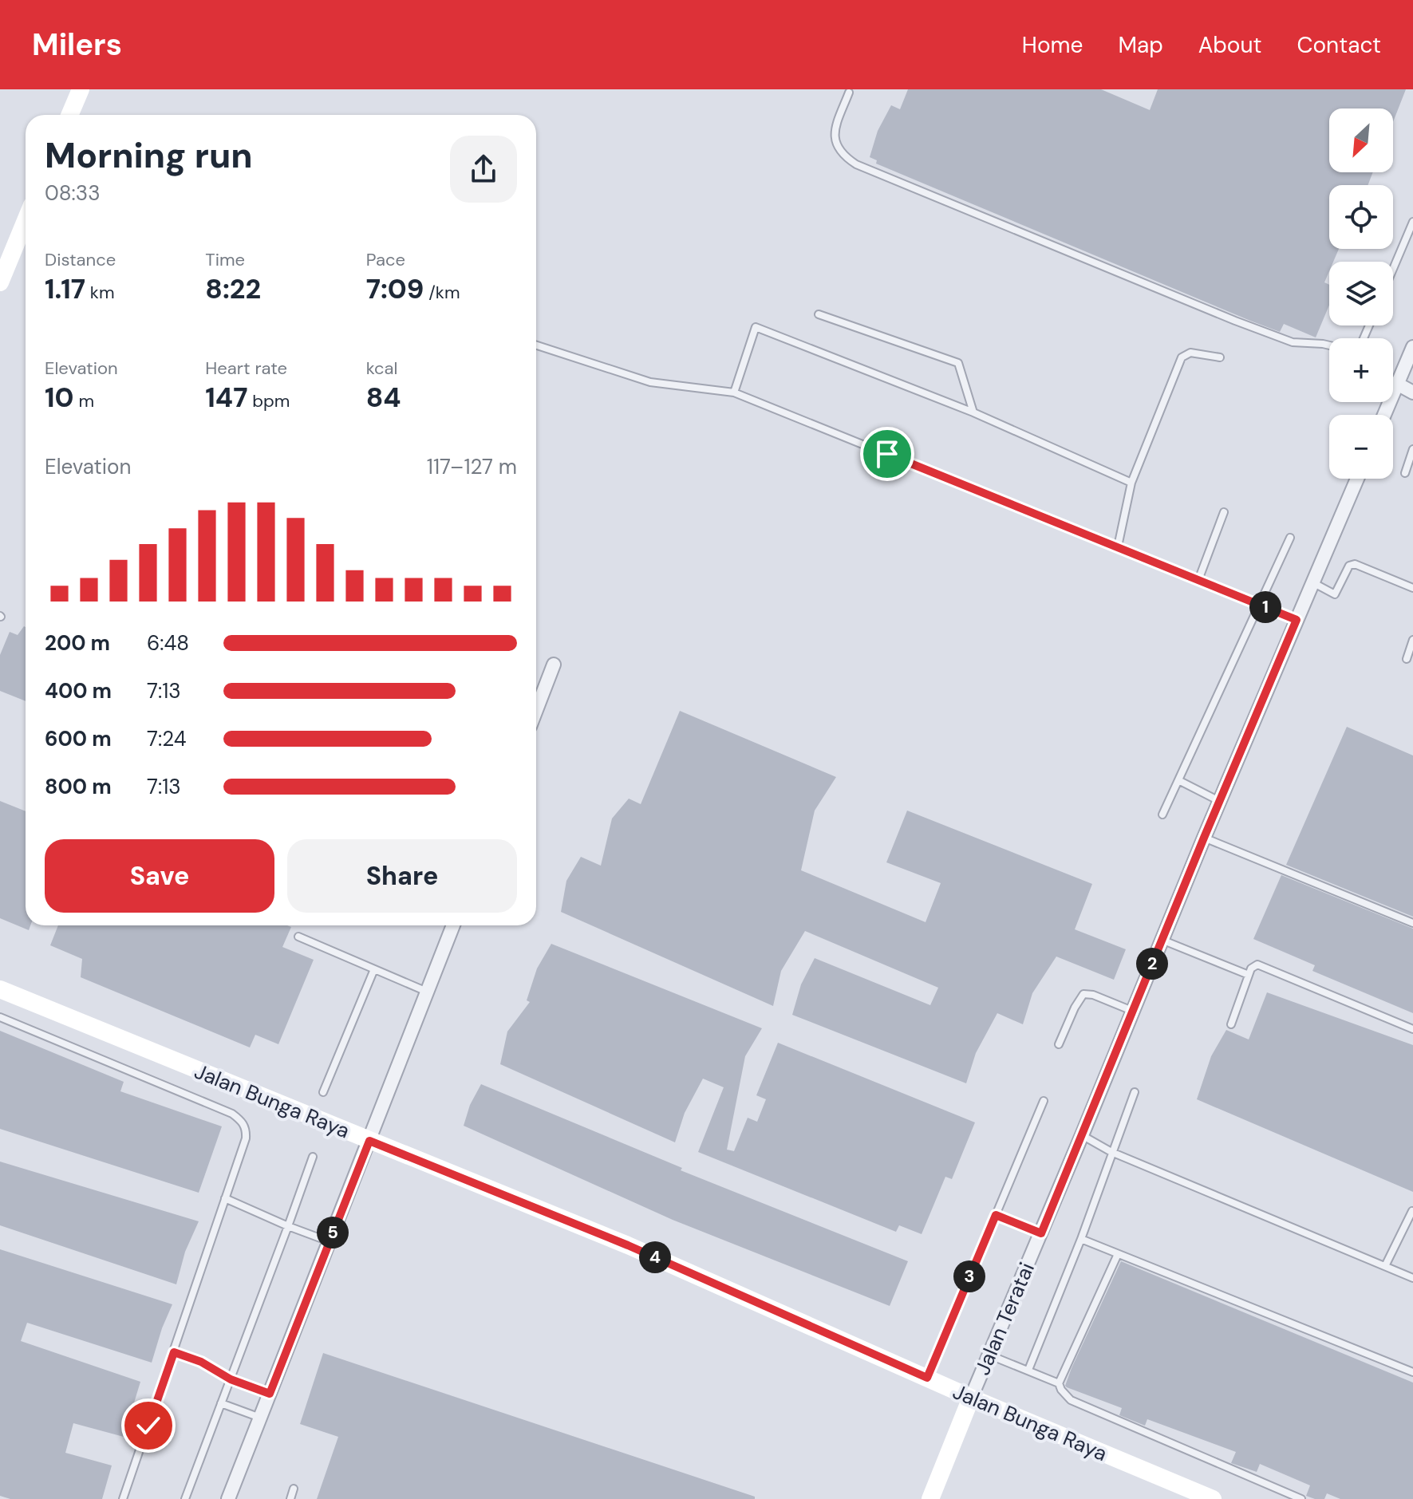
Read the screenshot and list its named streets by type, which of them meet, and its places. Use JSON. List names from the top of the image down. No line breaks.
{"streets":{"street":["Jalan Bunga Raya","Jalan Teratai"]},"crossings":[["Jalan Bunga Raya","Jalan Teratai"]],"north":"bottom left","page":{"header":"Milers","nav":["Home","Map","About","Contact"],"map_buttons":["+","−"],"heading":["Morning run","08:33"],"stats":[["Distance","1.17 km"],["Time","8:22"],["Pace","7:09 /km"],["Elevation","10 m"],["Heart rate","147 bpm"],["kcal","84"]],"chart":["Elevation","117–127 m"],"pins":["1","2","5","4","3"],"list":[{"name":"200 m","note":"6:48"},{"name":"400 m","note":"7:13"},{"name":"600 m","note":"7:24"},{"name":"800 m","note":"7:13"}],"buttons":["Save","Share"]}}
